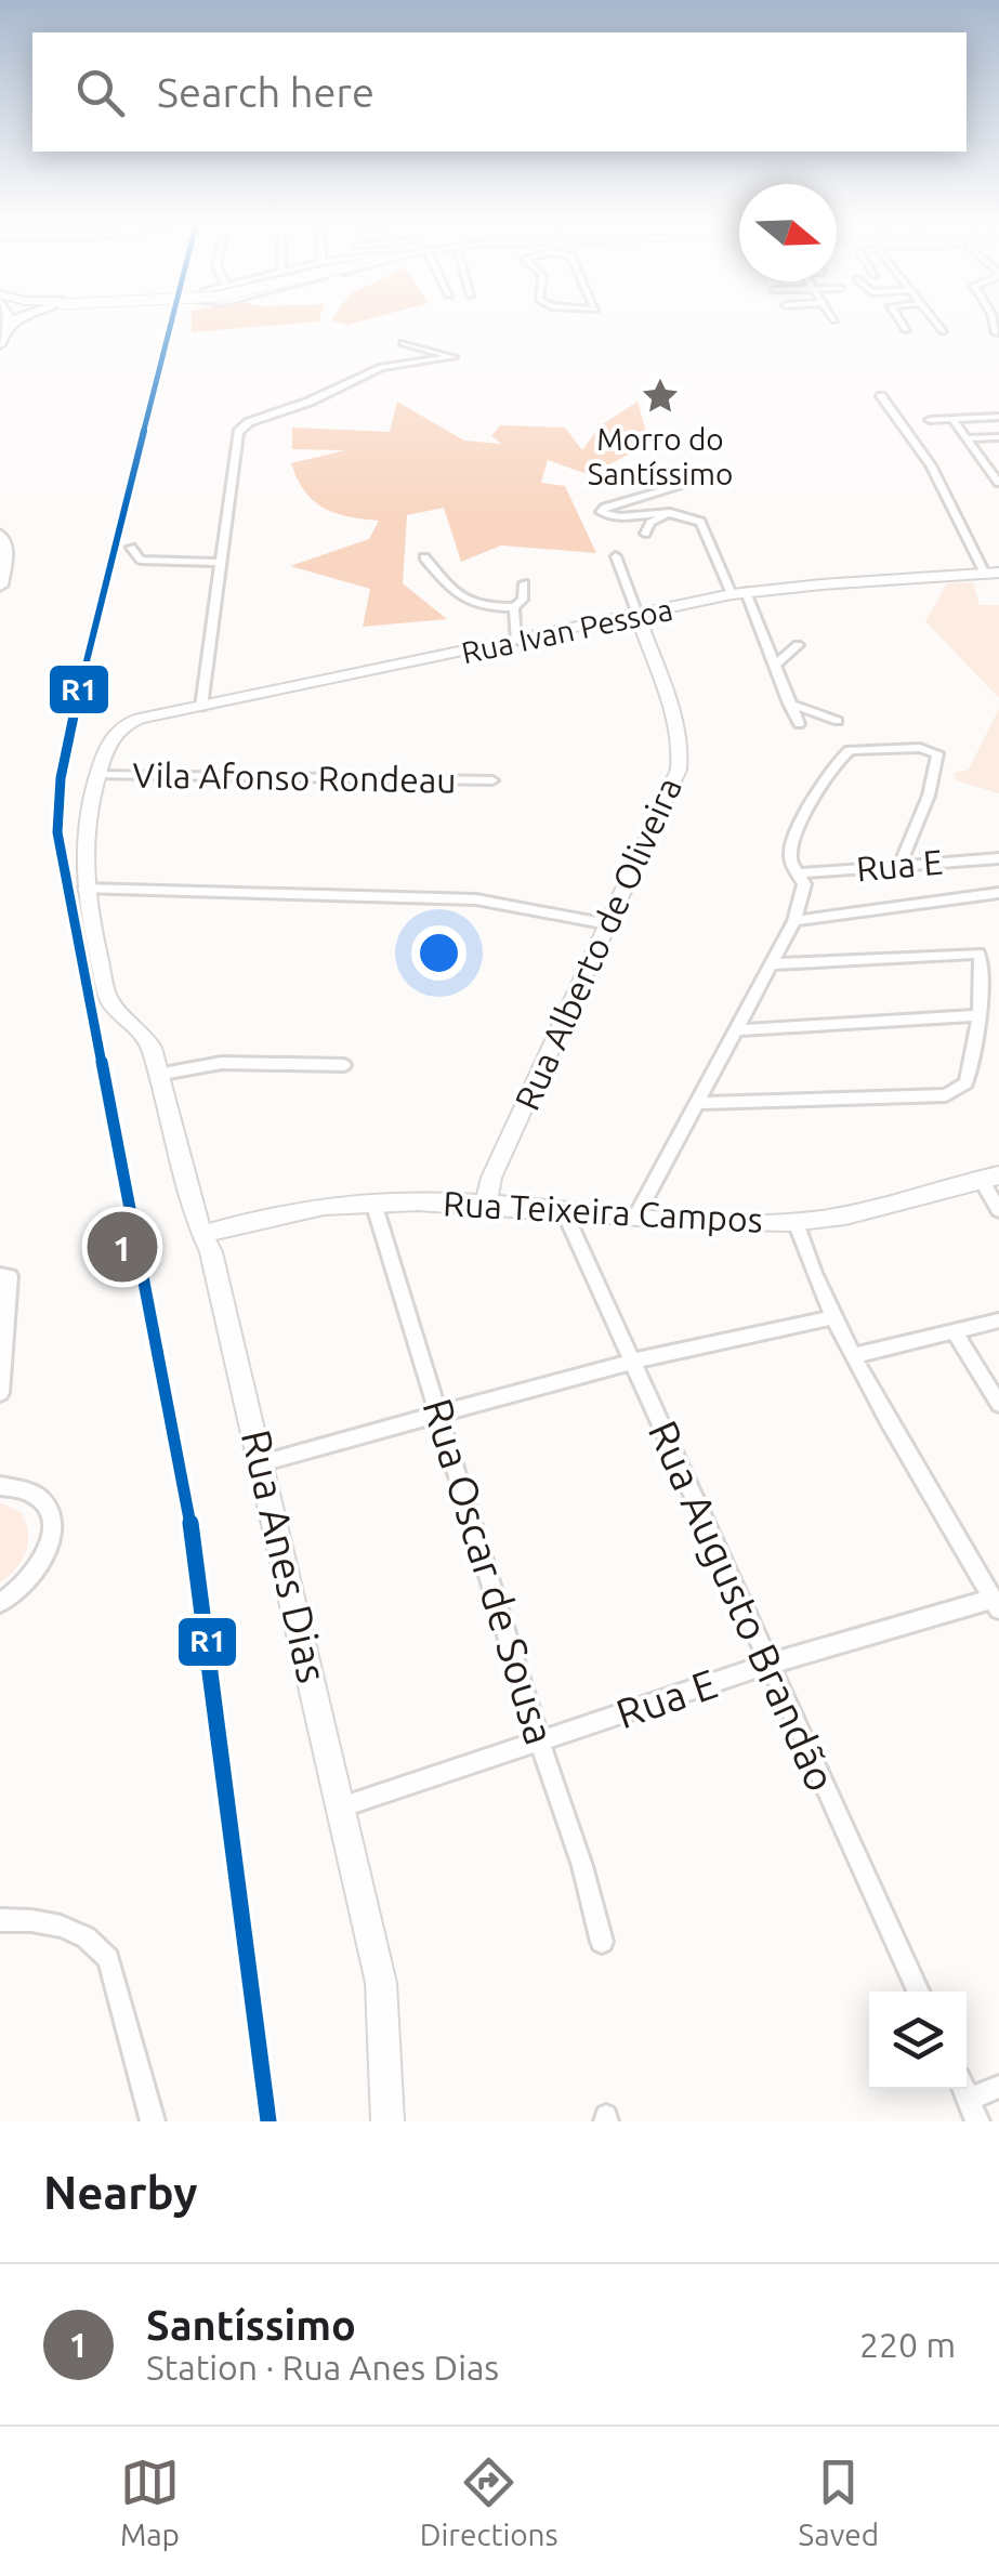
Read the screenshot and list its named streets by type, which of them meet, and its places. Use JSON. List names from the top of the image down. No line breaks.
{"streets":{"street":["Rua Ivan Pessoa","Vila Afonso Rondeau","Rua E","Rua Alberto de Oliveira","Rua Teixeira Campos","Rua Anes Dias","Rua Oscar de Sousa","Rua Augusto Brandão"]},"crossings":[["Rua Ivan Pessoa","Rua Alberto de Oliveira"],["Rua Ivan Pessoa","Rua Anes Dias"],["Vila Afonso Rondeau","Rua Anes Dias"],["Rua E","Rua Anes Dias"],["Rua E","Rua Oscar de Sousa"],["Rua E","Rua Augusto Brandão"],["Rua Alberto de Oliveira","Rua Teixeira Campos"],["Rua Teixeira Campos","Rua Anes Dias"],["Rua Teixeira Campos","Rua Oscar de Sousa"],["Rua Teixeira Campos","Rua Augusto Brandão"]],"places":{"place":["Morro do Santíssimo"]},"lines":["transit line R1"],"north":"right","page":{"search":"Search here","pins":"1","heading":"Nearby","list":[{"mark":"1","name":"Santíssimo","note":"Station · Rua Anes Dias","value":"220 m"}],"nav":["Map","Directions","Saved"]}}
